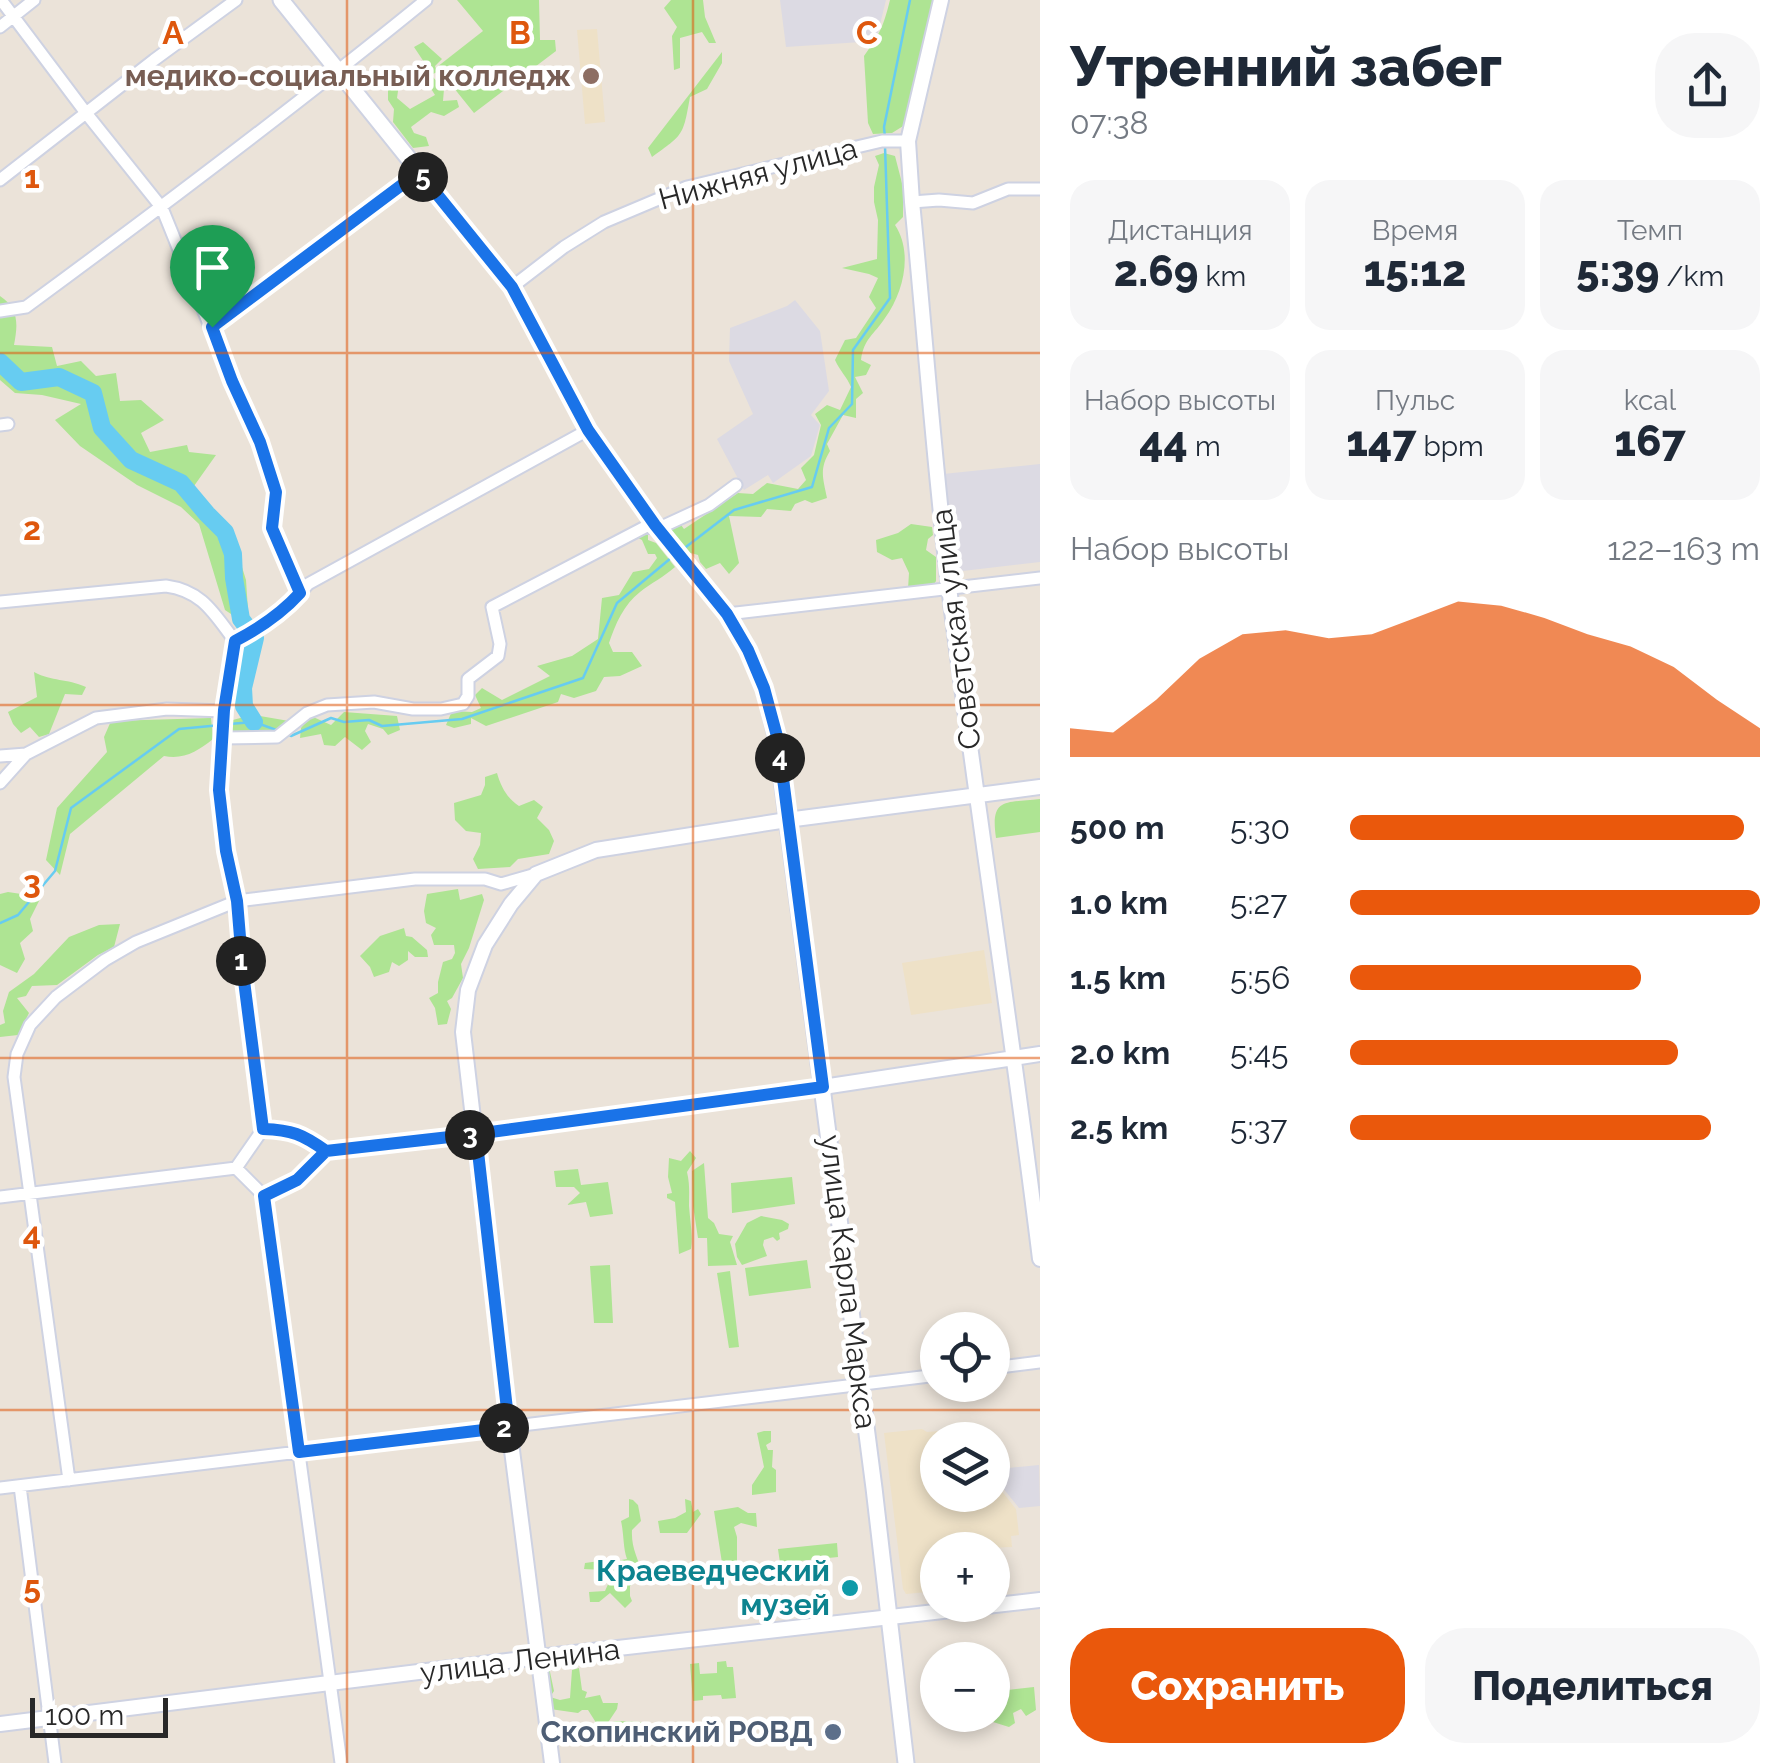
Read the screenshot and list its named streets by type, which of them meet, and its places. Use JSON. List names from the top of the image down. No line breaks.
{"streets":{"main road":["улица Карла Маркса"],"street":["Нижняя улица","Советская улица","улица Ленина"]},"crossings":[["Нижняя улица","Советская улица"],["Нижняя улица","улица Карла Маркса"],["улица Карла Маркса","улица Ленина"]],"places":["медико-социальный колледж","Краеведческий музей","Скопинский РОВД"],"scale_bar":"100 m","page":{"heading":["Утренний забег","07:38"],"pins":["5","4","1","3","2"],"stats":[["Дистанция","2.69 km"],["Время","15:12"],["Темп","5:39 /km"],["Набор высоты","44 m"],["Пульс","147 bpm"],["kcal","167"]],"chart":["Набор высоты","122–163 m"],"list":[{"name":"500 m","note":"5:30"},{"name":"1.0 km","note":"5:27"},{"name":"1.5 km","note":"5:56"},{"name":"2.0 km","note":"5:45"},{"name":"2.5 km","note":"5:37"}],"map_buttons":["+","−"],"buttons":["Сохранить","Поделиться"],"scale":"100 m"},"grid":{"columns":["A","B","C"],"rows":["1","2","3","4","5"]}}
